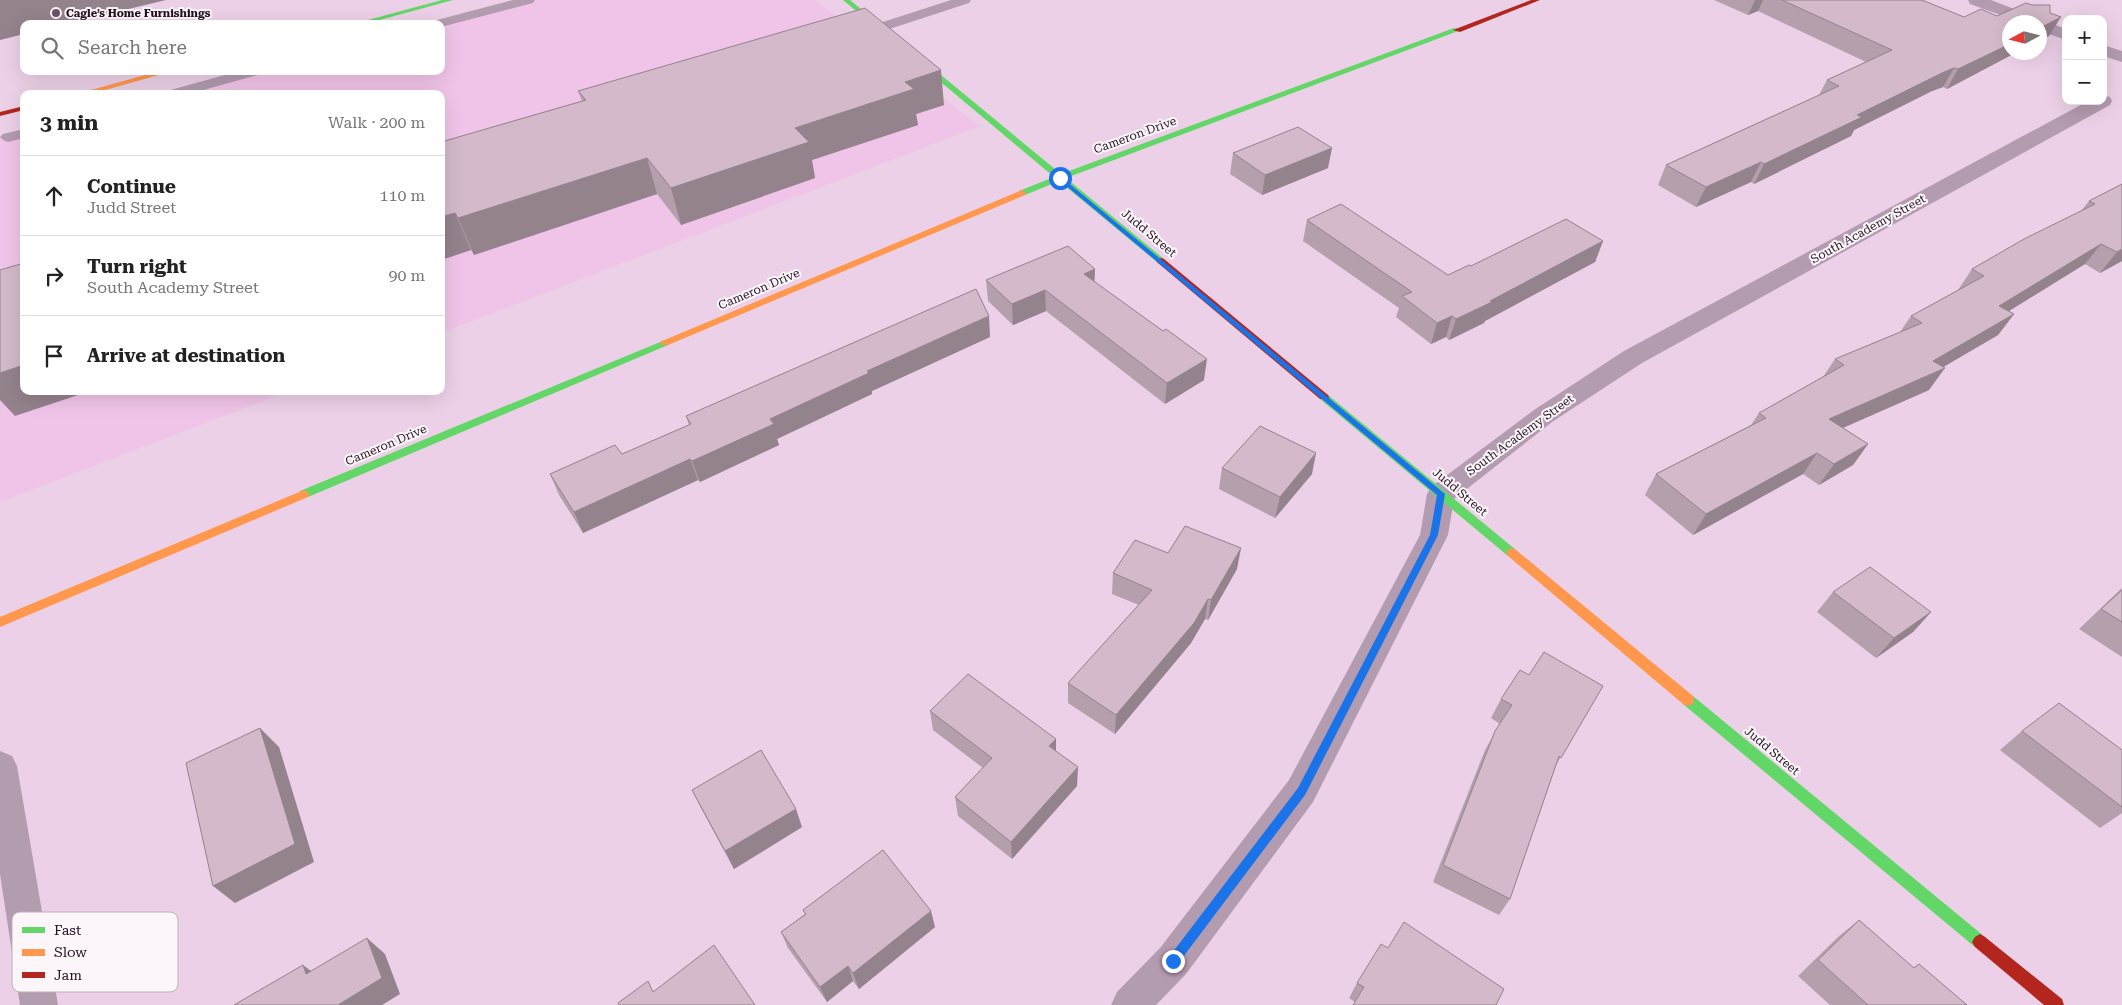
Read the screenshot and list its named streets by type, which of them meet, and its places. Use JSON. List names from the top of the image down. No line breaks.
{"streets":{"street":["Cameron Drive","South Academy Street","Judd Street"]},"crossings":[["Cameron Drive","Judd Street"],["South Academy Street","Judd Street"]],"places":["Cagle’s Home Furnishings"],"legend":["Fast","Slow","Jam"],"north":"left","page":{"map_buttons":["+","−"],"search":"Search here","heading":["3 min","Walk · 200 m"],"list":[["Continue","Judd Street","110 m"],["Turn right","South Academy Street","90 m"],"Arrive at destination"]}}
